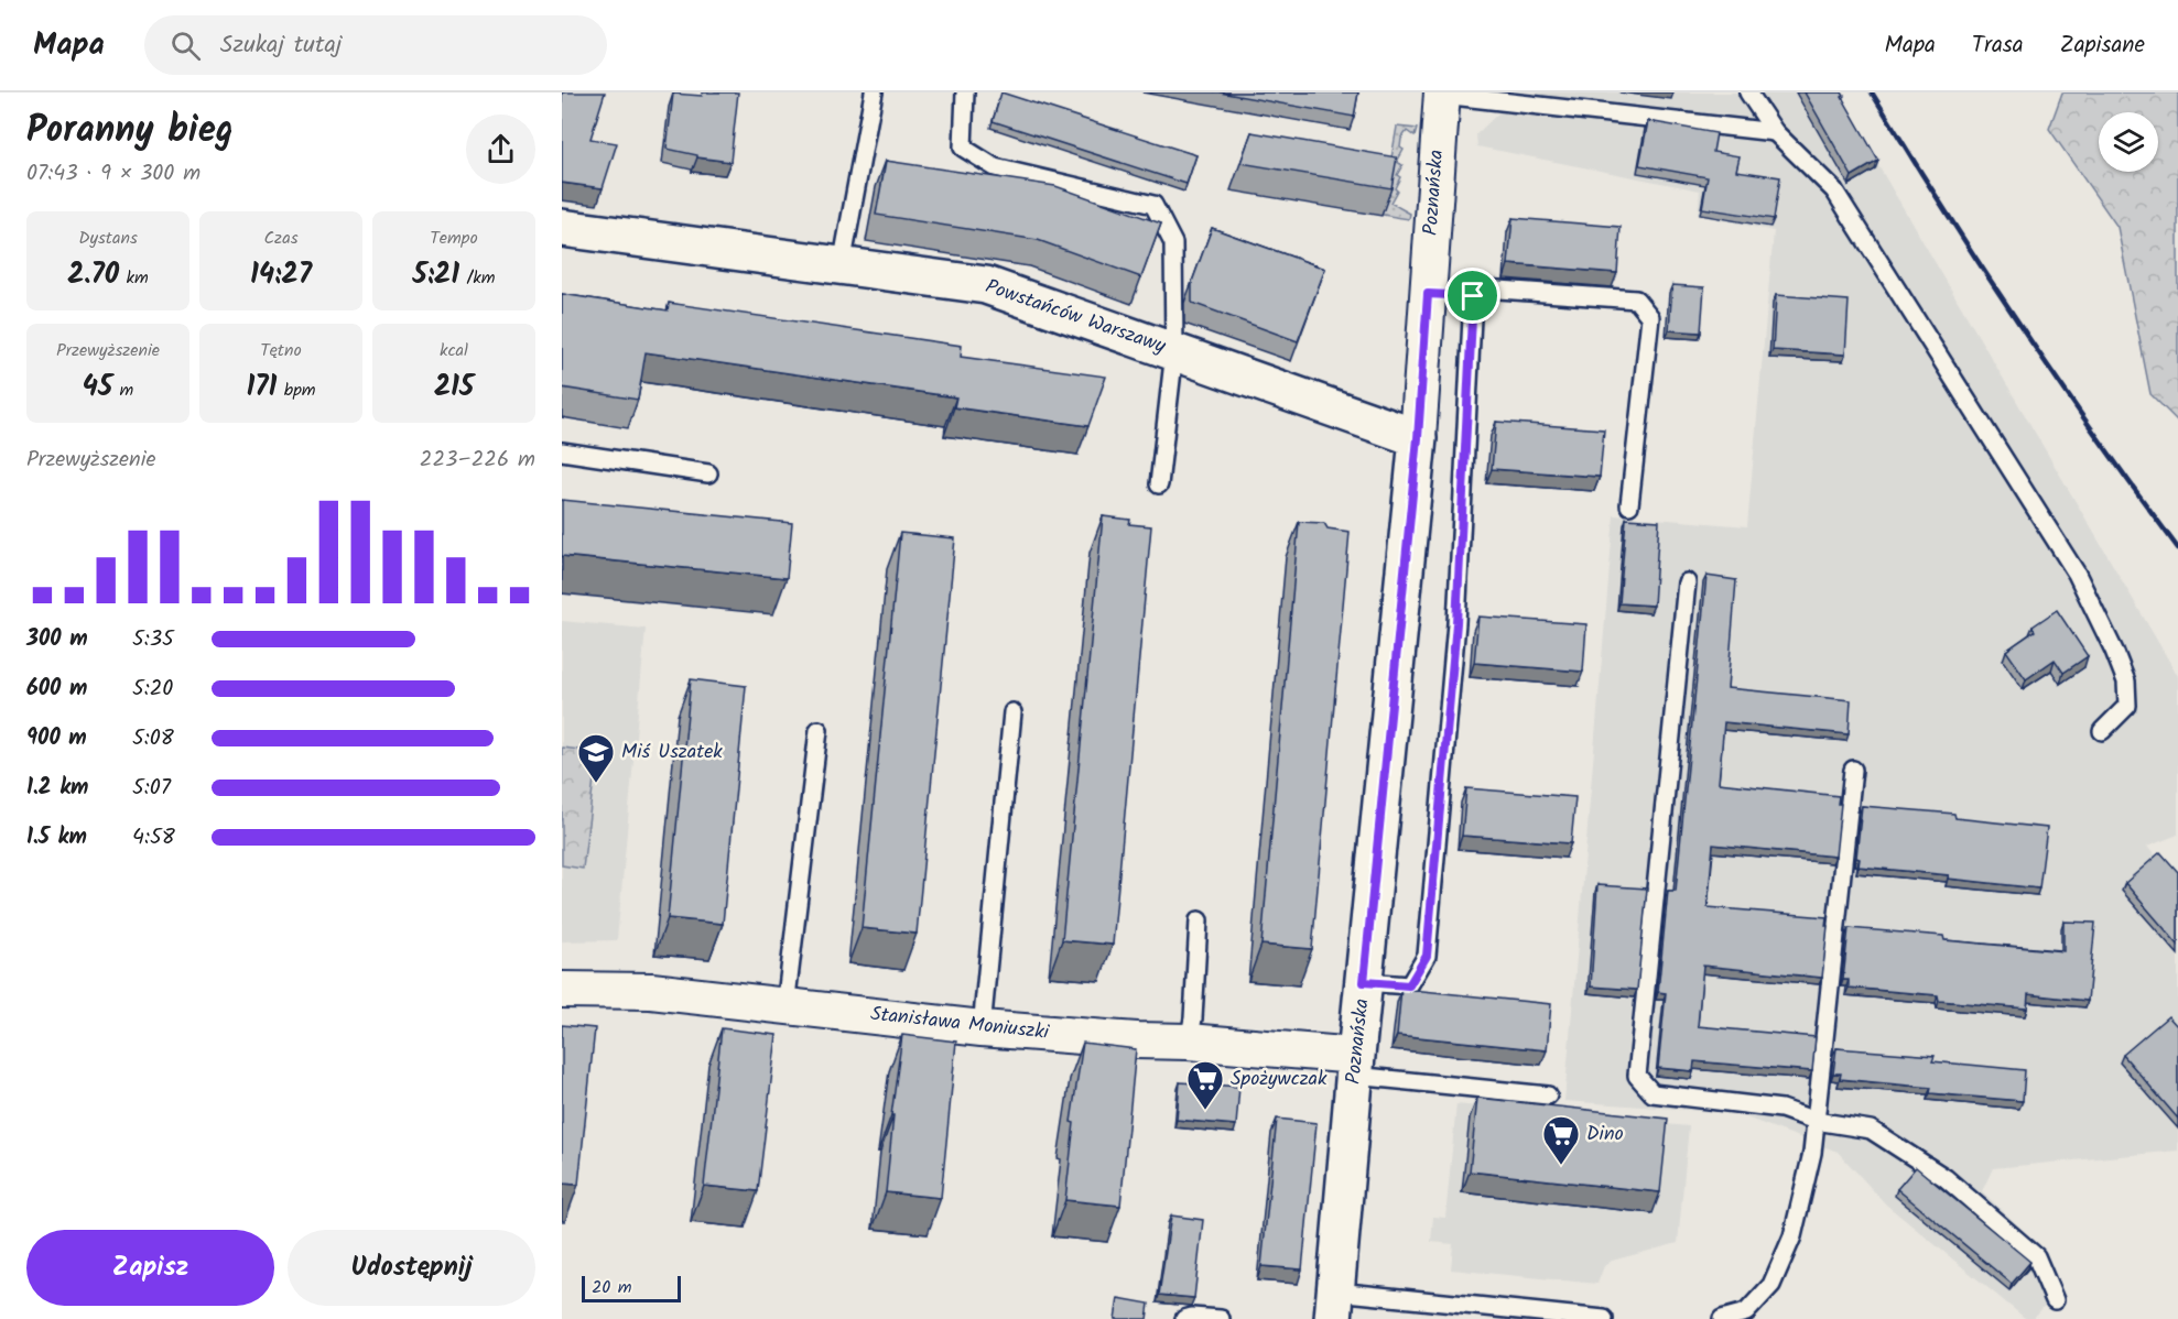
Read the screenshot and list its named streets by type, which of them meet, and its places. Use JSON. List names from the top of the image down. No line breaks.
{"streets":{"street":["Poznańska","Powstańców Warszawy","Stanisława Moniuszki"]},"crossings":[["Poznańska","Powstańców Warszawy"],["Poznańska","Stanisława Moniuszki"]],"places":{"school or university":["Miś Uszatek"],"supermarket":["Spożywczak","Dino"]},"scale_bar":"20 m","page":{"header":"Mapa","search":"Szukaj tutaj","nav":["Mapa","Trasa","Zapisane"],"heading":["Poranny bieg","07:43 · 9 × 300 m"],"stats":[["Dystans","2.70 km"],["Czas","14:27"],["Tempo","5:21 /km"],["Przewyższenie","45 m"],["Tętno","171 bpm"],["kcal","215"]],"chart":["Przewyższenie","223–226 m"],"list":[{"name":"300 m","note":"5:35"},{"name":"600 m","note":"5:20"},{"name":"900 m","note":"5:08"},{"name":"1.2 km","note":"5:07"},{"name":"1.5 km","note":"4:58"}],"buttons":["Zapisz","Udostępnij"],"scale":"20 m"}}
